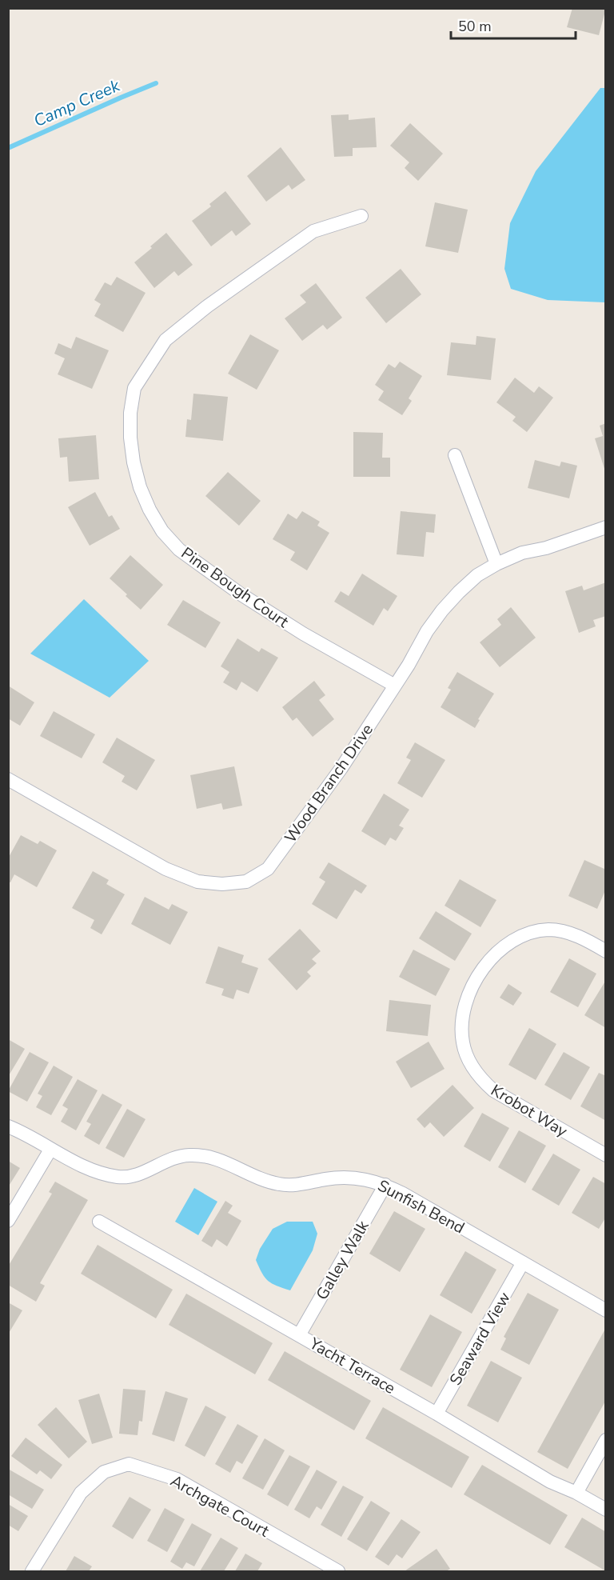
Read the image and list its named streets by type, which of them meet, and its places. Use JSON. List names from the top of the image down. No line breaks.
{"streets":{"street":["Pine Bough Court","Wood Branch Drive","Krobot Way","Sunfish Bend","Galley Walk","Seaward View","Yacht Terrace","Archgate Court"]},"crossings":[["Pine Bough Court","Wood Branch Drive"],["Sunfish Bend","Galley Walk"],["Sunfish Bend","Seaward View"],["Galley Walk","Yacht Terrace"],["Seaward View","Yacht Terrace"]],"water":["Camp Creek"],"scale_bar":"50 m"}
